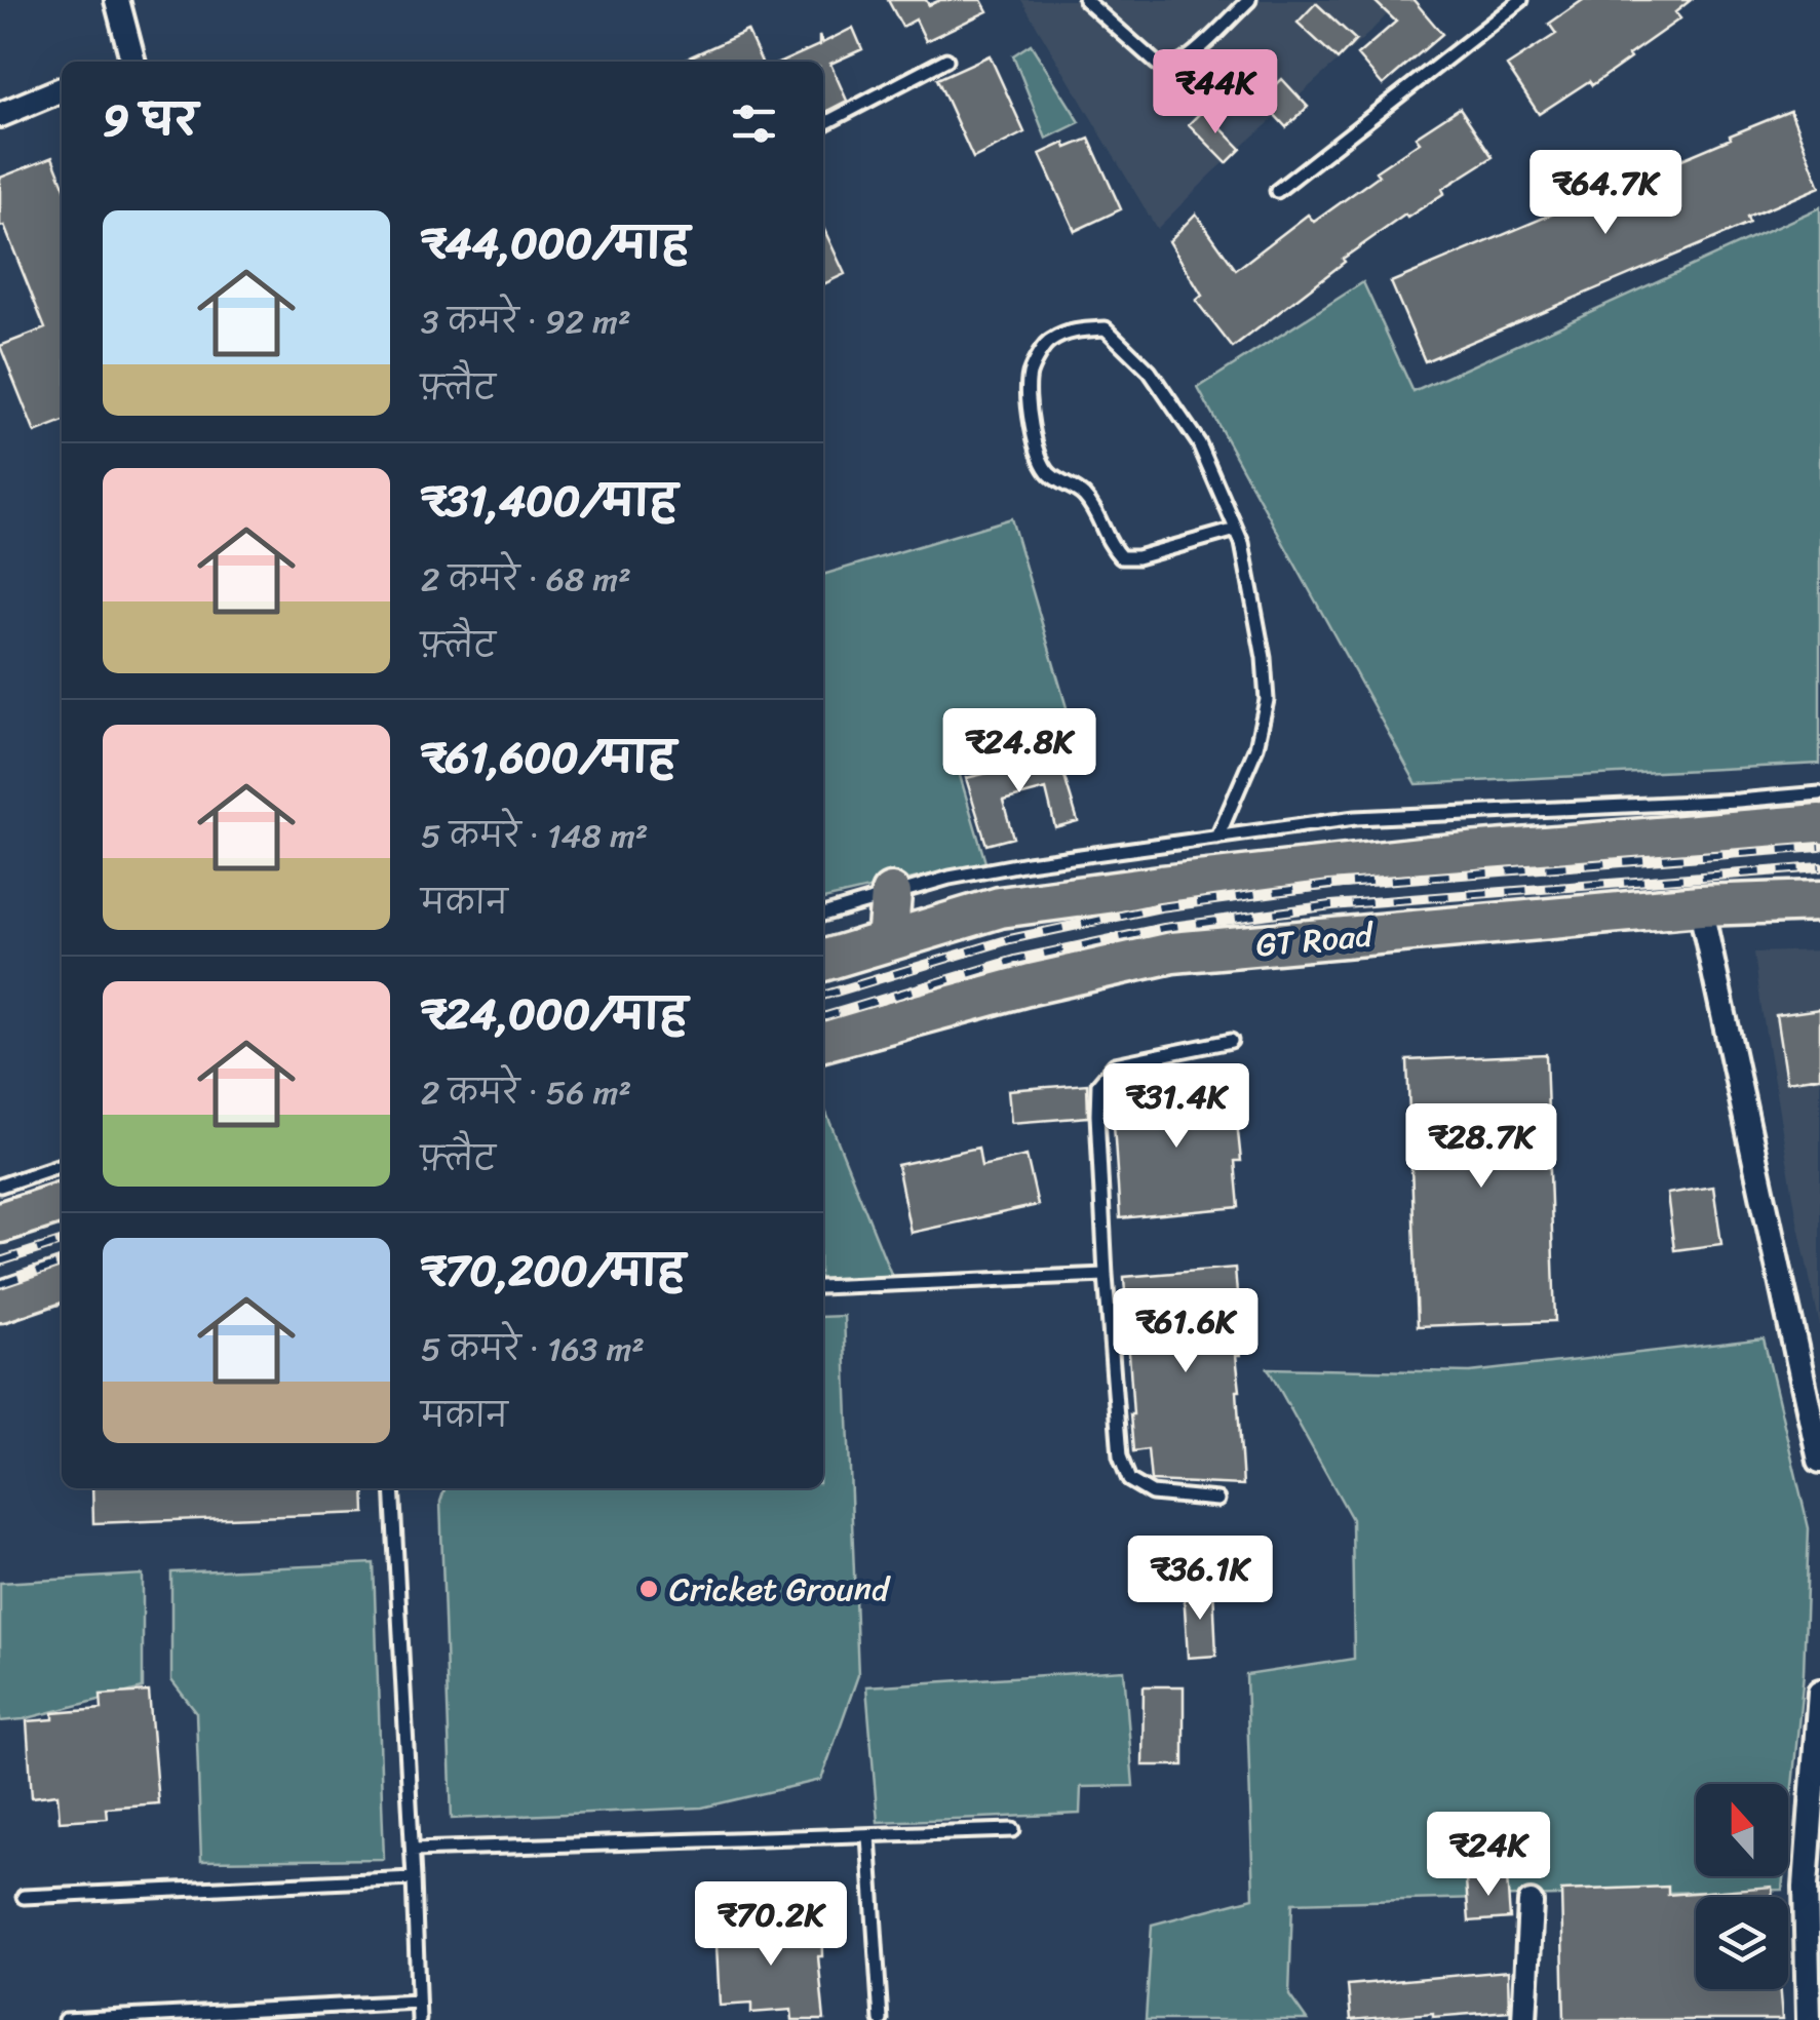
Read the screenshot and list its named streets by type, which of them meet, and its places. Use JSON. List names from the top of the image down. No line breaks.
{"streets":{"highway":["GT Road"]},"places":["Cricket Ground"],"north":"top","page":{"price":["₹44K","₹64.7K","₹24.8K","₹31.4K","₹28.7K","₹61.6K","₹36.1K","₹24K","₹70.2K"],"heading":"9 घर","list":[{"name":"₹44,000/माह","note":"3 कमरे · 92 m² · फ़्लैट"},{"name":"₹31,400/माह","note":"2 कमरे · 68 m² · फ़्लैट"},{"name":"₹61,600/माह","note":"5 कमरे · 148 m² · मकान"},{"name":"₹24,000/माह","note":"2 कमरे · 56 m² · फ़्लैट"},{"name":"₹70,200/माह","note":"5 कमरे · 163 m² · मकान"}]}}
